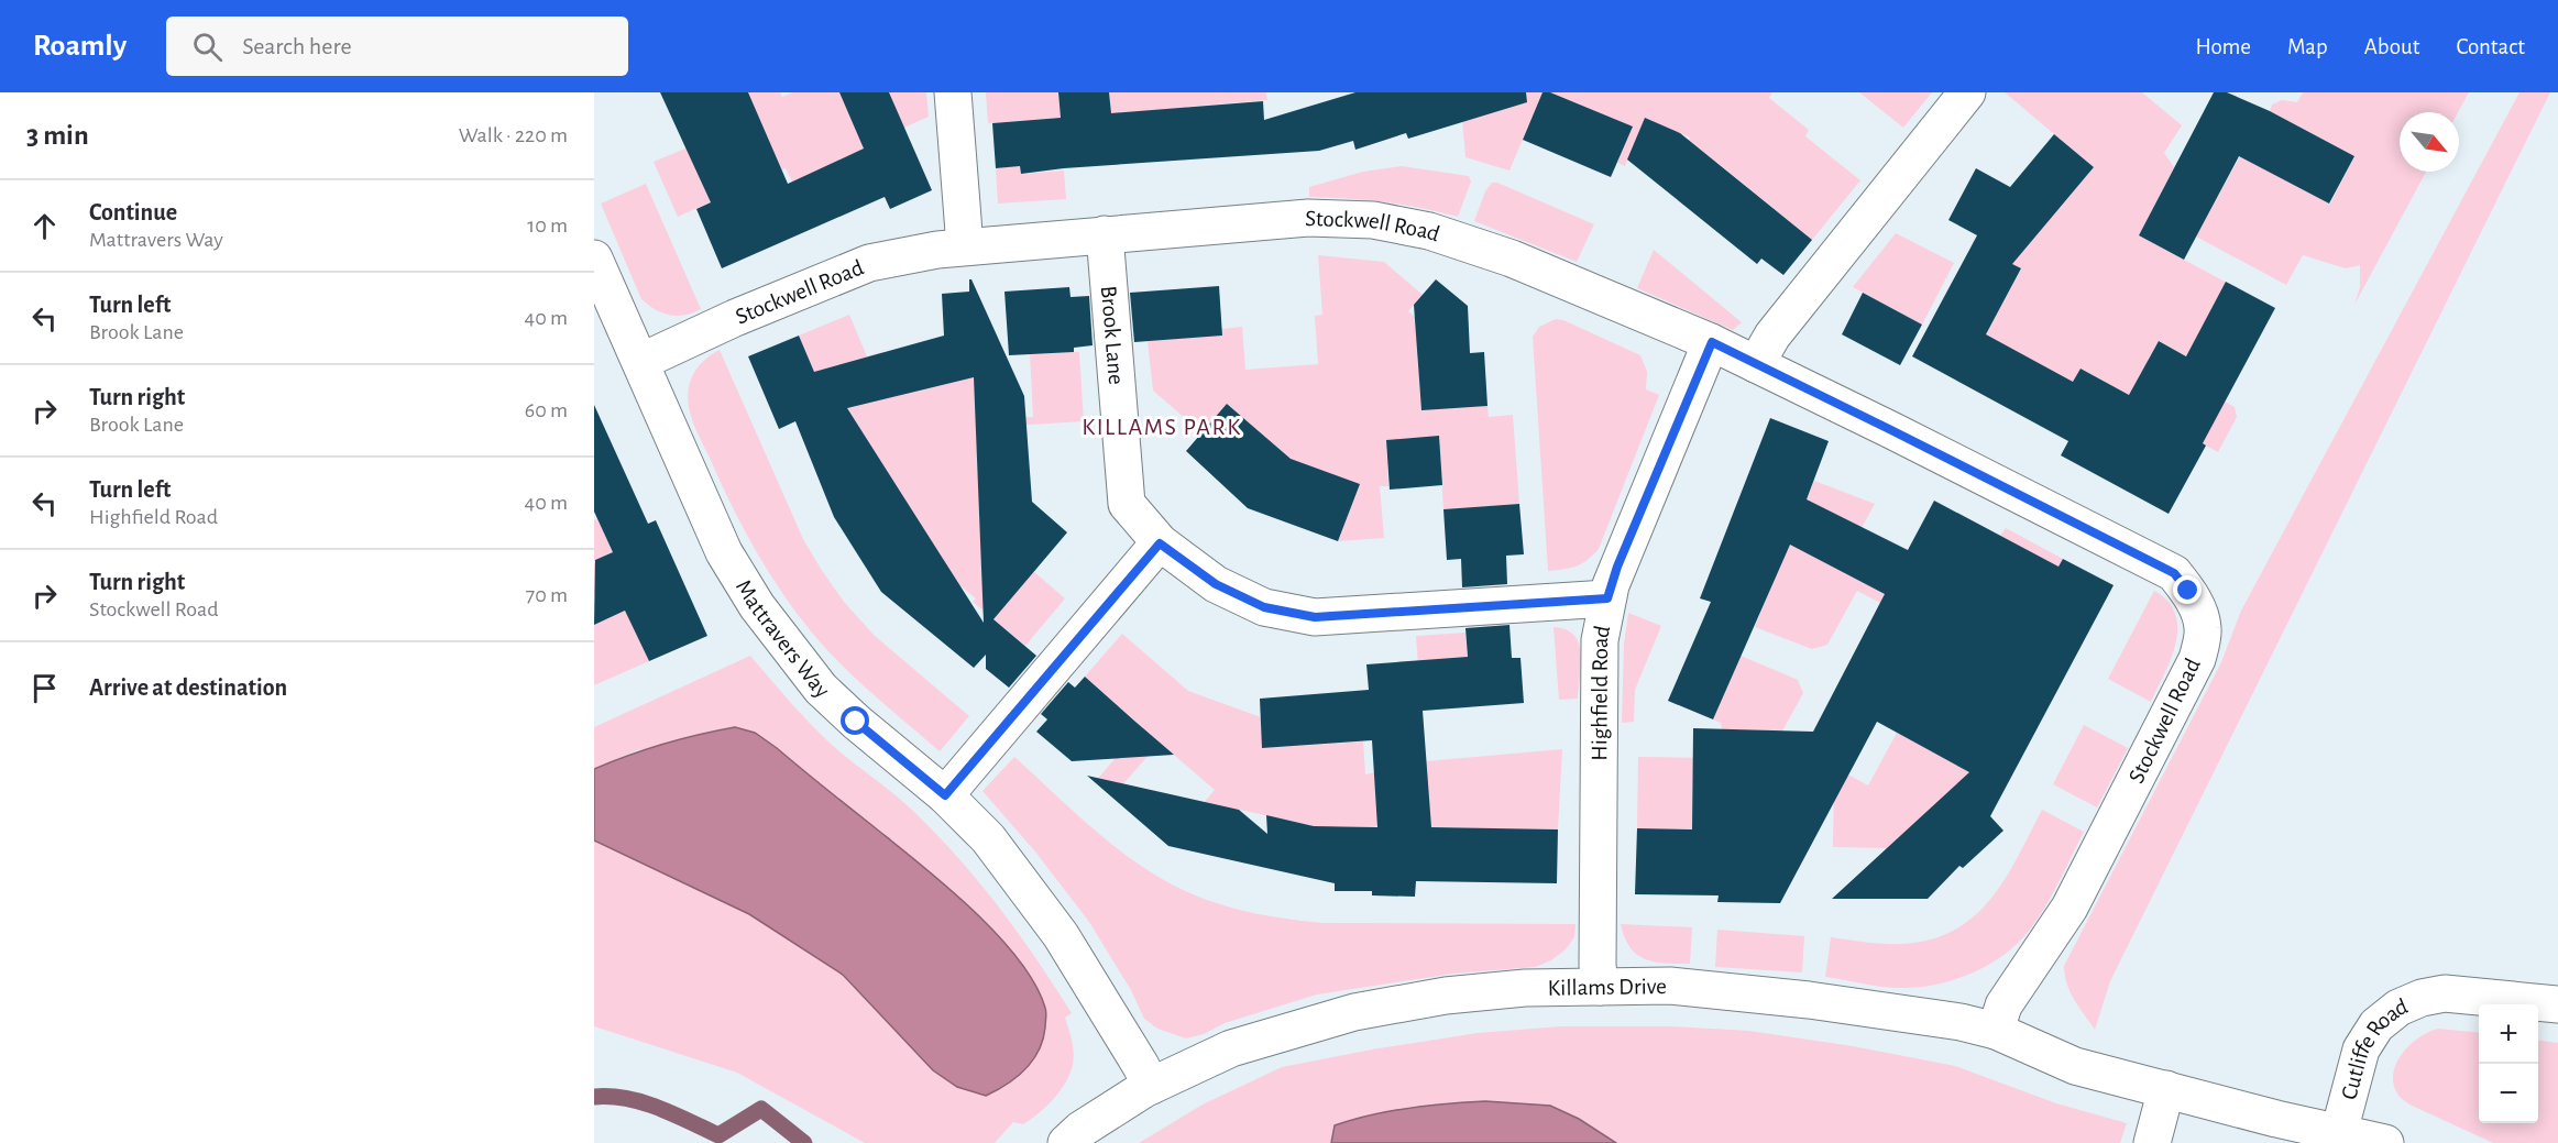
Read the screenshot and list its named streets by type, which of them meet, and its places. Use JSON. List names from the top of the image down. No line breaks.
{"streets":{"street":["Stockwell Road","Brook Lane","Mattravers Way","Highfield Road","Killams Drive","Cutliffe Road"]},"crossings":[["Stockwell Road","Brook Lane"],["Stockwell Road","Mattravers Way"],["Stockwell Road","Highfield Road"],["Stockwell Road","Killams Drive"],["Brook Lane","Highfield Road"],["Mattravers Way","Killams Drive"],["Highfield Road","Killams Drive"],["Killams Drive","Cutliffe Road"]],"districts":["KILLAMS PARK"],"north":"bottom right","page":{"header":"Roamly","search":"Search here","nav":["Home","Map","About","Contact"],"heading":["3 min","Walk · 220 m"],"list":[["Continue","Mattravers Way","10 m"],["Turn left","Brook Lane","40 m"],["Turn right","Brook Lane","60 m"],["Turn left","Highfield Road","40 m"],["Turn right","Stockwell Road","70 m"],"Arrive at destination"],"map_buttons":["+","−"]}}
